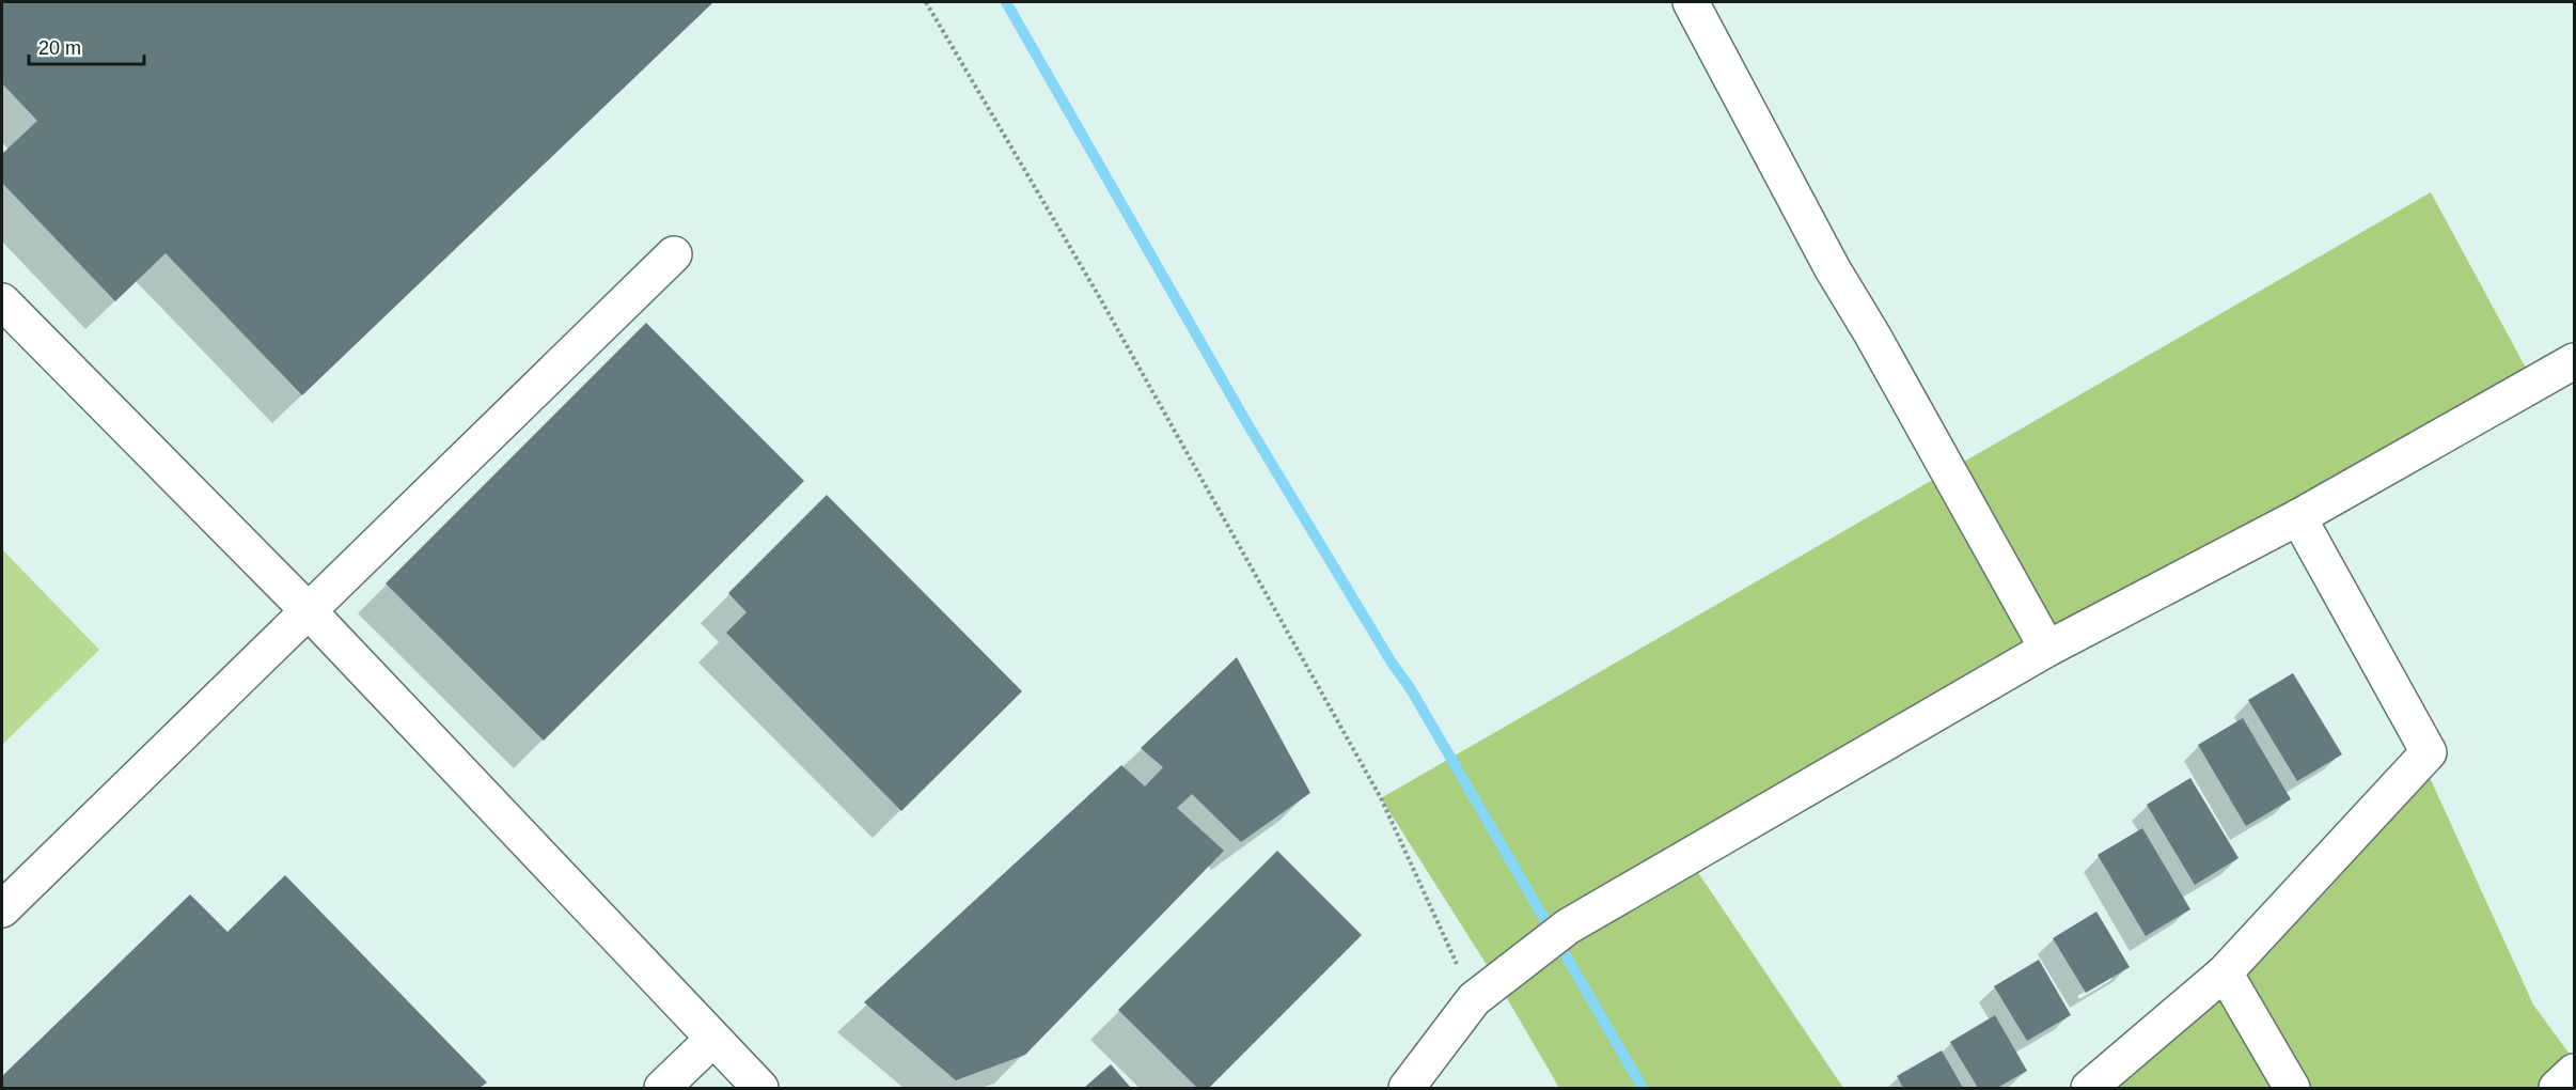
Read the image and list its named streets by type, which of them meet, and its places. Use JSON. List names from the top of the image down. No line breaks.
{"scale_bar":"20 m"}
